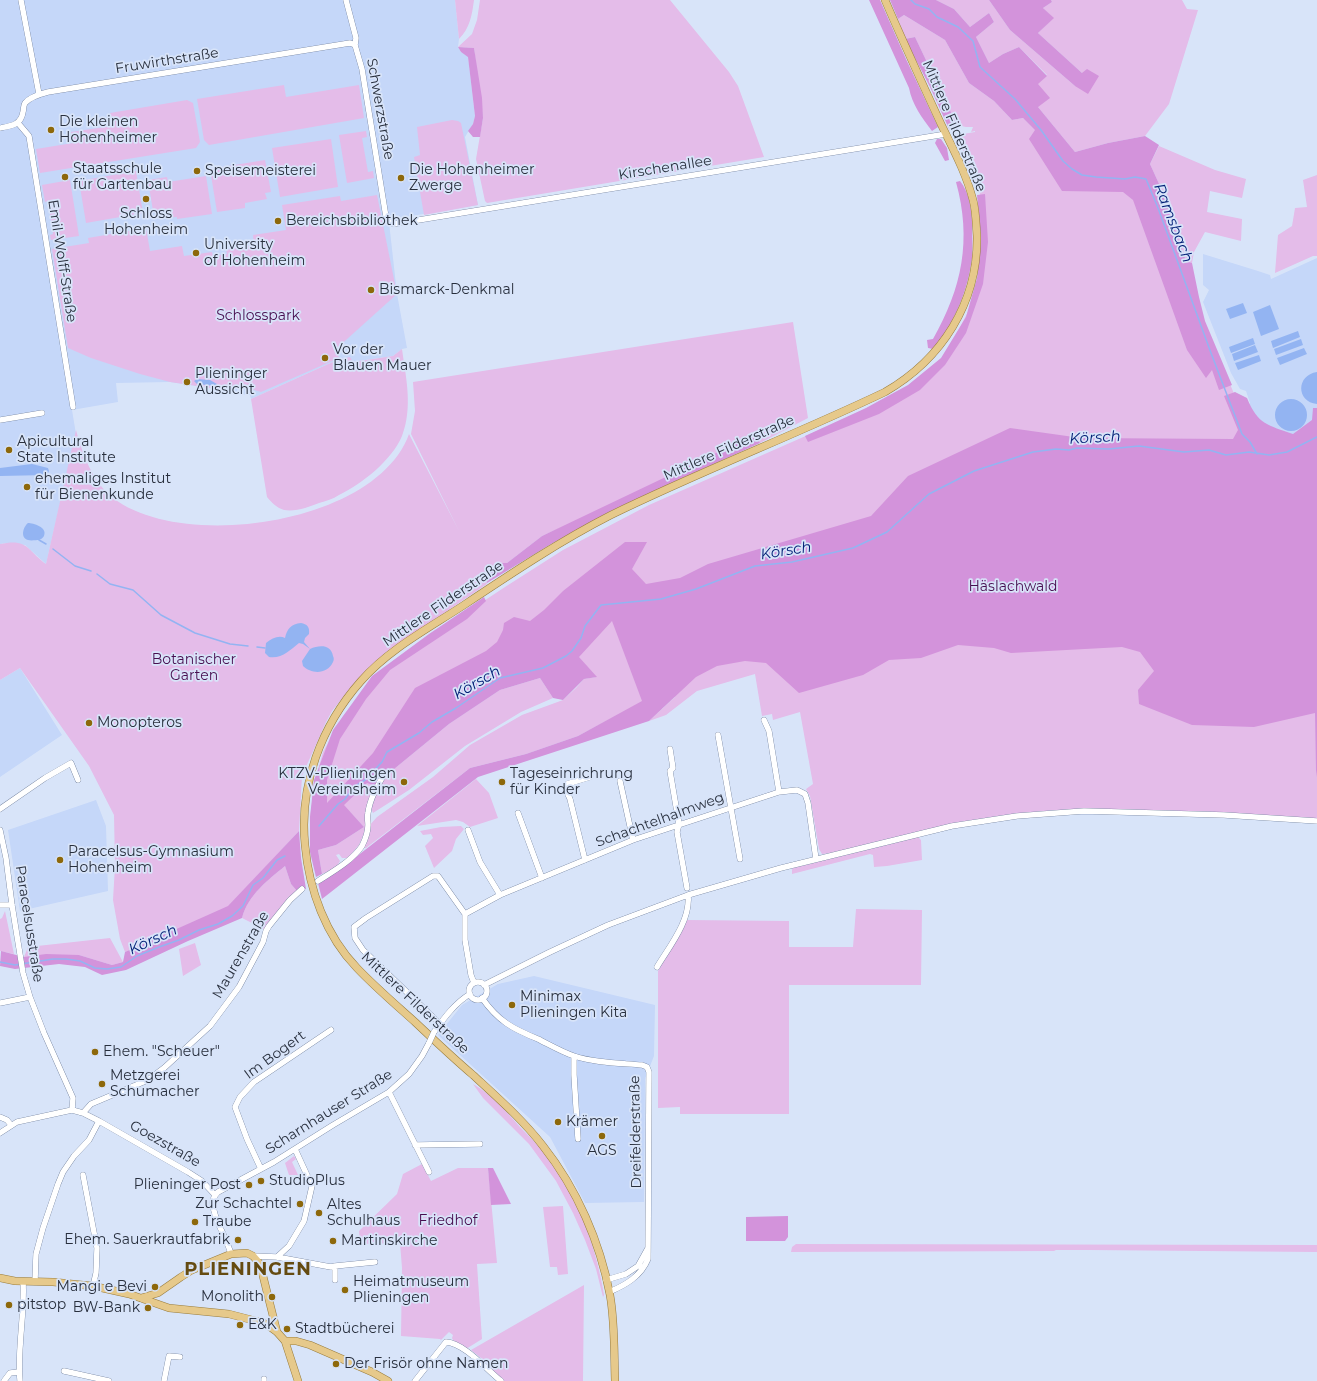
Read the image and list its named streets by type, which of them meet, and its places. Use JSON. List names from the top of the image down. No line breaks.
{"streets":{"main road":["Mittlere Filderstraße"],"street":["Fruwirthstraße","Schwerzstraße","Kirschenallee","Emil-Wolff-Straße","Schachtelhalmweg","Paracelsusstraße","Maurenstraße","Im Bogert","Scharnhauser Straße","Dreifelderstraße","Goezstraße"]},"crossings":[["Fruwirthstraße","Schwerzstraße"],["Fruwirthstraße","Emil-Wolff-Straße"],["Schwerzstraße","Kirschenallee"],["Mittlere Filderstraße","Kirschenallee"],["Mittlere Filderstraße","Dreifelderstraße"],["Paracelsusstraße","Goezstraße"],["Maurenstraße","Goezstraße"],["Im Bogert","Scharnhauser Straße"],["Scharnhauser Straße","Dreifelderstraße"],["Scharnhauser Straße","Goezstraße"]],"districts":["PLIENINGEN"],"water":["Ramsbach","Körsch"],"parks":["Schlosspark","Häslachwald","Botanischer Garten","Friedhof"],"places":["Die kleinen Hohenheimer","Speisemeisterei","Staatsschule für Gartenbau","Die Hohenheimer Zwerge","Schloss Hohenheim","Bereichsbibliothek","University of Hohenheim","Bismarck-Denkmal","Vor der Blauen Mauer","Plieninger Aussicht","Apicultural State Institute","ehemaliges Institut für Bienenkunde","Monopteros","KTZV-Plieningen Vereinsheim","Tageseinrichrung für Kinder","Paracelsus-Gymnasium Hohenheim","Minimax Plieningen Kita","Ehem. \"Scheuer\"","Metzgerei Schumacher","Krämer","AGS","StudioPlus","Plieninger Post","Zur Schachtel","Altes Schulhaus","Traube","Ehem. Sauerkrautfabrik","Martinskirche","Mangi e Bevi","Heimatmuseum Plieningen","Monolith","pitstop","BW-Bank","E&K","Stadtbücherei","Der Frisör ohne Namen"]}
